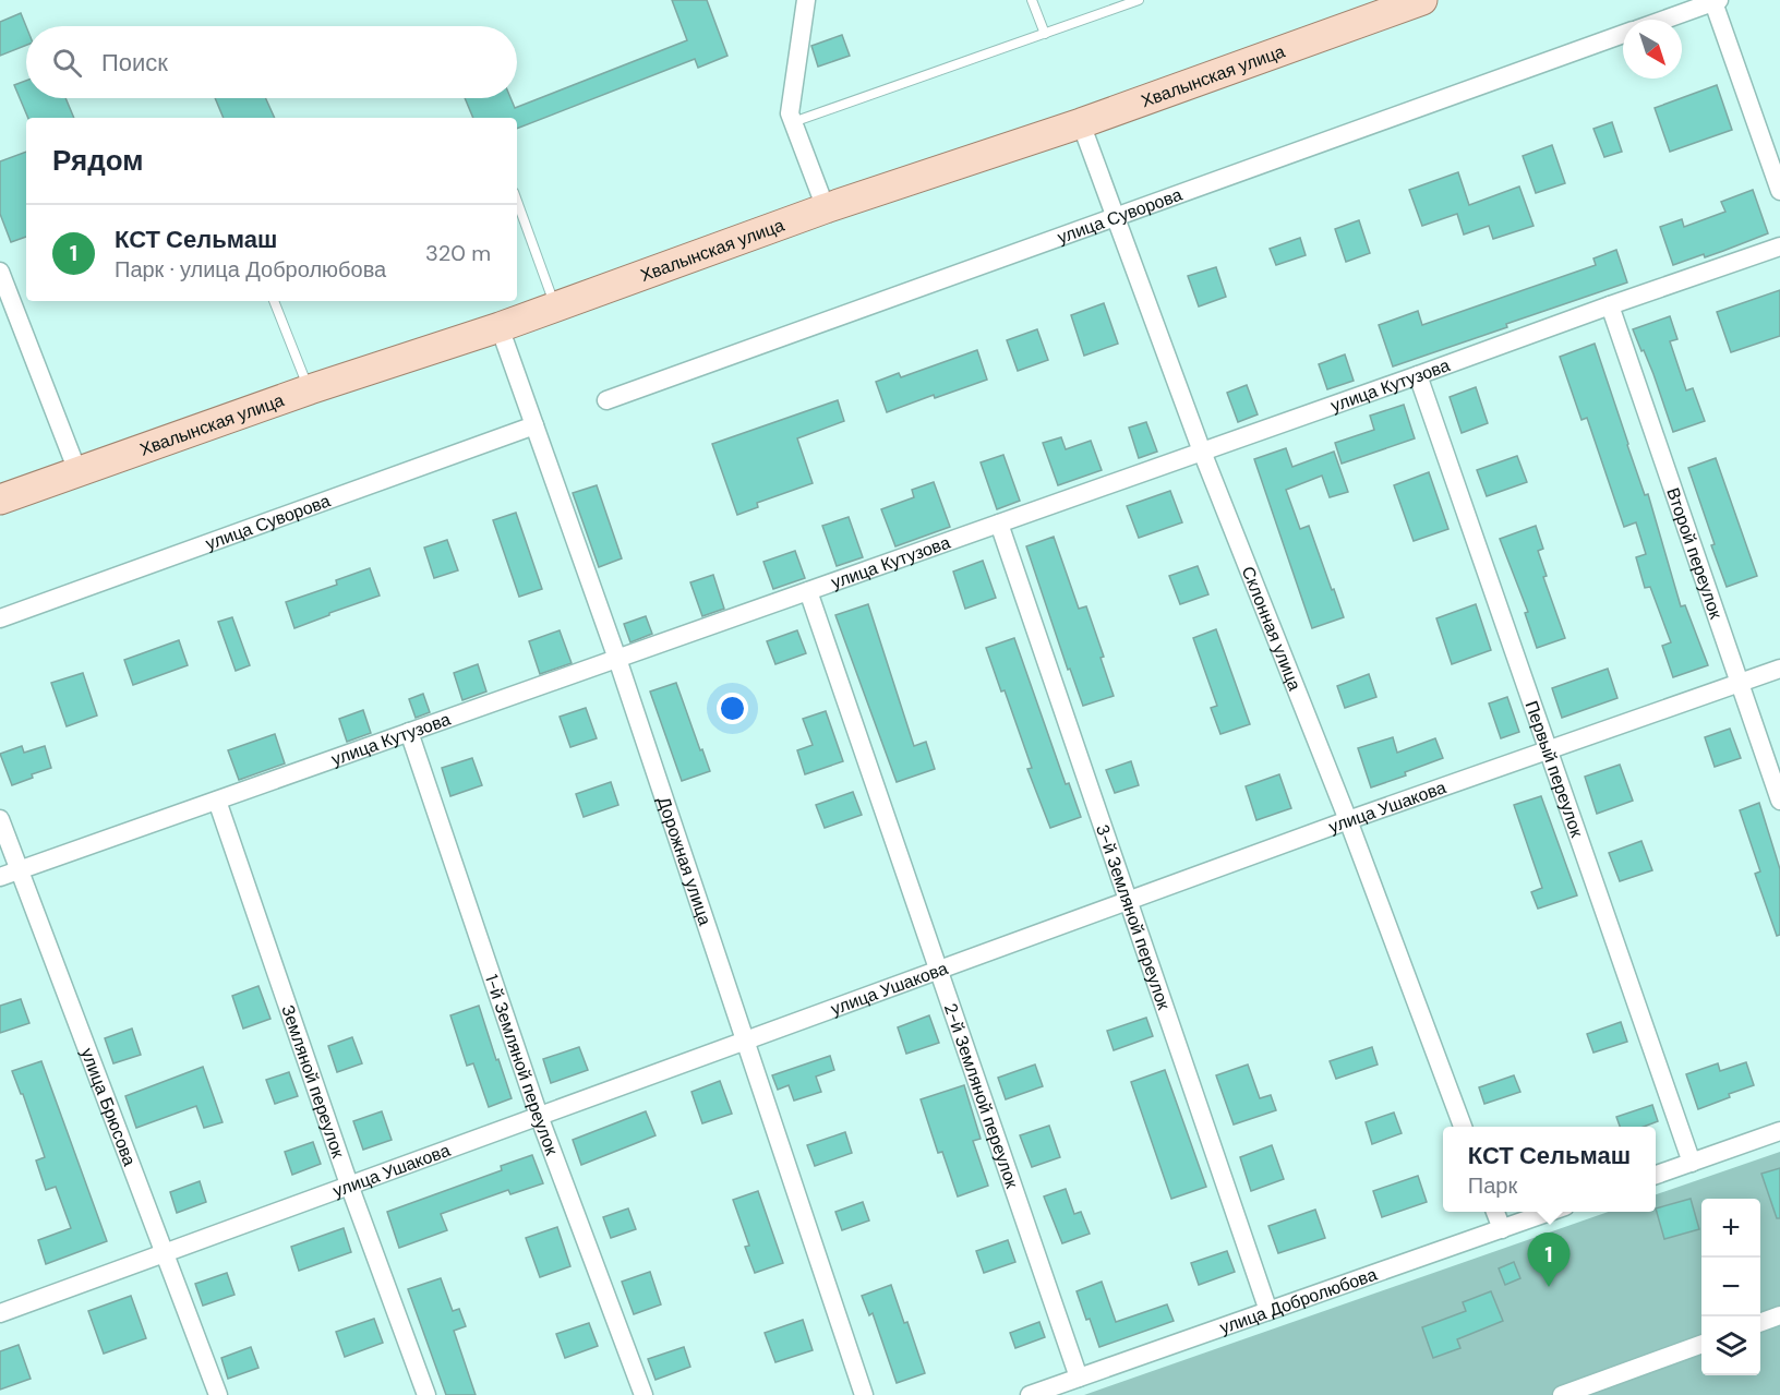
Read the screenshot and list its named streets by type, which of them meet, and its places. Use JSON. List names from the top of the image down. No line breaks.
{"streets":{"main road":["Хвалынская улица"],"street":["улица Суворова","улица Кутузова","Второй переулок","Склонная улица","Первый переулок","улица Ушакова","Дорожная улица","3-й Земляной переулок","1-й Земляной переулок","Земляной переулок","2-й Земляной переулок","улица Брюсова","улица Добролюбова"]},"crossings":[["Хвалынская улица","Склонная улица"],["Хвалынская улица","Дорожная улица"],["улица Суворова","Склонная улица"],["улица Суворова","Дорожная улица"],["улица Кутузова","Второй переулок"],["улица Кутузова","Склонная улица"],["улица Кутузова","Первый переулок"],["улица Кутузова","Дорожная улица"],["улица Кутузова","3-й Земляной переулок"],["улица Кутузова","1-й Земляной переулок"],["улица Кутузова","Земляной переулок"],["улица Кутузова","2-й Земляной переулок"],["улица Кутузова","улица Брюсова"],["Второй переулок","улица Ушакова"],["Склонная улица","улица Ушакова"],["Первый переулок","улица Ушакова"],["улица Ушакова","Дорожная улица"],["улица Ушакова","3-й Земляной переулок"],["улица Ушакова","1-й Земляной переулок"],["улица Ушакова","Земляной переулок"],["улица Ушакова","2-й Земляной переулок"],["улица Ушакова","улица Брюсова"],["3-й Земляной переулок","улица Добролюбова"],["2-й Земляной переулок","улица Добролюбова"]],"north":"bottom right","page":{"search":"Поиск","heading":"Рядом","list":[{"mark":"1","name":"КСТ Сельмаш","note":"Парк · улица Добролюбова","value":"320 m"}],"popup":["КСТ Сельмаш","Парк"],"map_buttons":["+","−"],"pins":"1"}}
